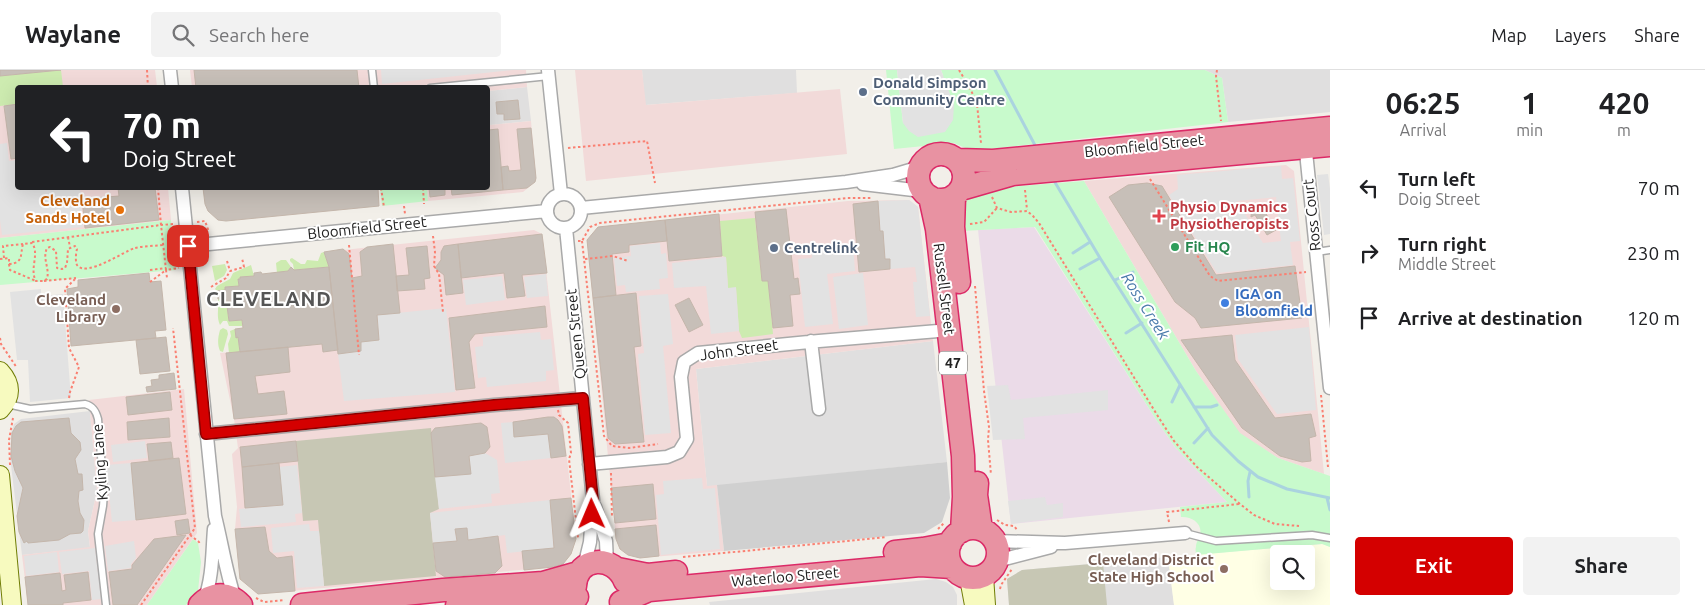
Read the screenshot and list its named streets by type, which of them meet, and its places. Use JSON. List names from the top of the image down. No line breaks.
{"streets":{"highway":["Bloomfield Street","Russell Street","47","Waterloo Street"],"street":["Ross Court","Queen Street","John Street"],"lane":["Kyling Lane"]},"crossings":[["Bloomfield Street","Ross Court"],["Bloomfield Street","Russell Street"],["Bloomfield Street","Queen Street"],["Bloomfield Street","47"],["Russell Street","John Street"],["Russell Street","47"],["Russell Street","Waterloo Street"],["Queen Street","John Street"],["Queen Street","Waterloo Street"]],"districts":["CLEVELAND"],"water":["Ross Creek"],"places":{"other":["Donald Simpson Community Centre","Cleveland Sands Hotel","Fit HQ","Centrelink","IGA on Bloomfield","Cleveland Library","Cleveland District State High School"],"health":["Physio Dynamics Physiotheropists"]},"page":{"header":"Waylane","search":"Search here","nav":["Map","Layers","Share"],"eta":["06:25","Arrival","1","min","420","m"],"turn":["70 m","Doig Street"],"list":[{"name":"Turn left","note":"Doig Street","value":"70 m"},{"name":"Turn right","note":"Middle Street","value":"230 m"},{"name":"Arrive at destination","value":"120 m"}],"buttons":["Exit","Share"]}}
